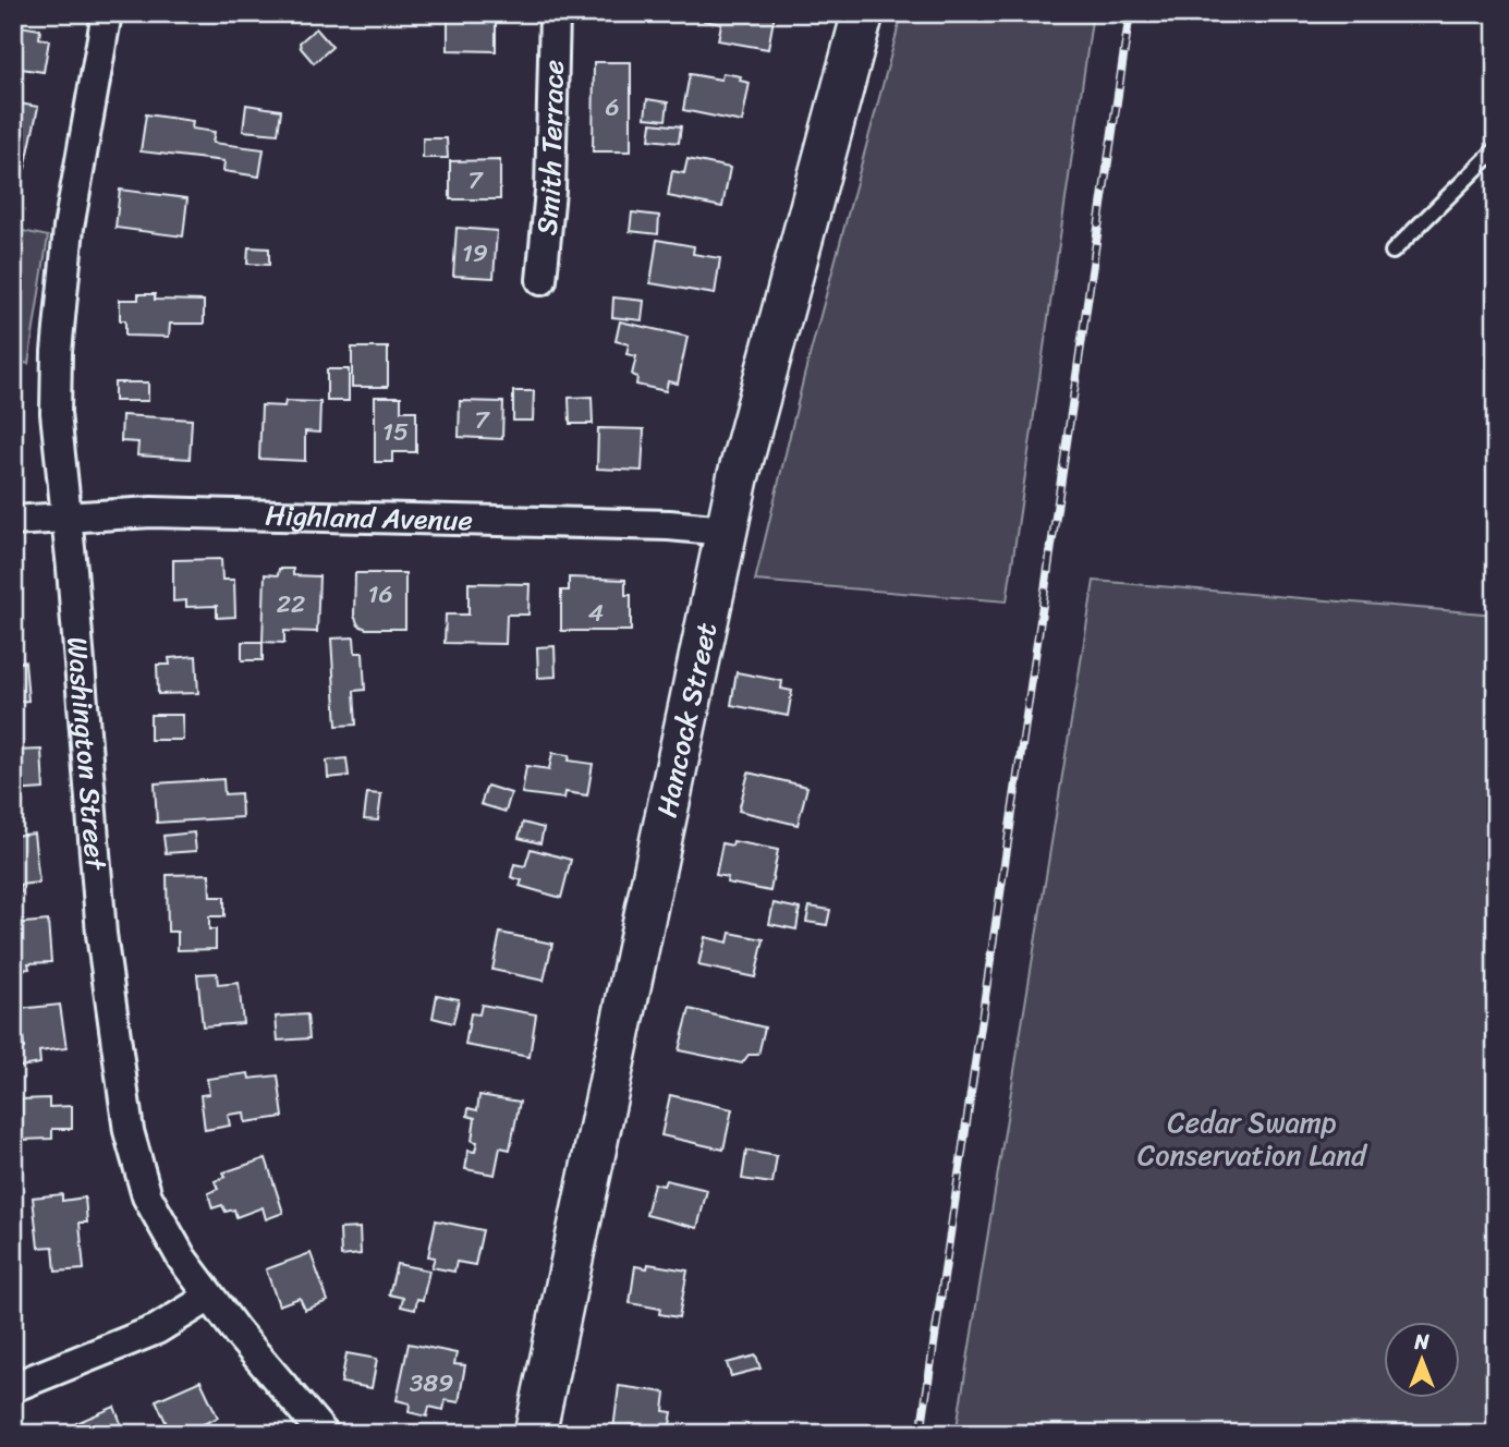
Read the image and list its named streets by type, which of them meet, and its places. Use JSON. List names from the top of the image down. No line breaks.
{"streets":{"main road":["Hancock Street"],"street":["Smith Terrace","Highland Avenue","Washington Street"]},"crossings":[["Highland Avenue","Hancock Street"],["Highland Avenue","Washington Street"]],"parks":["Cedar Swamp Conservation Land"],"house_numbers":["6","7","19","7","15","16","22","4","389"],"north":"top"}
